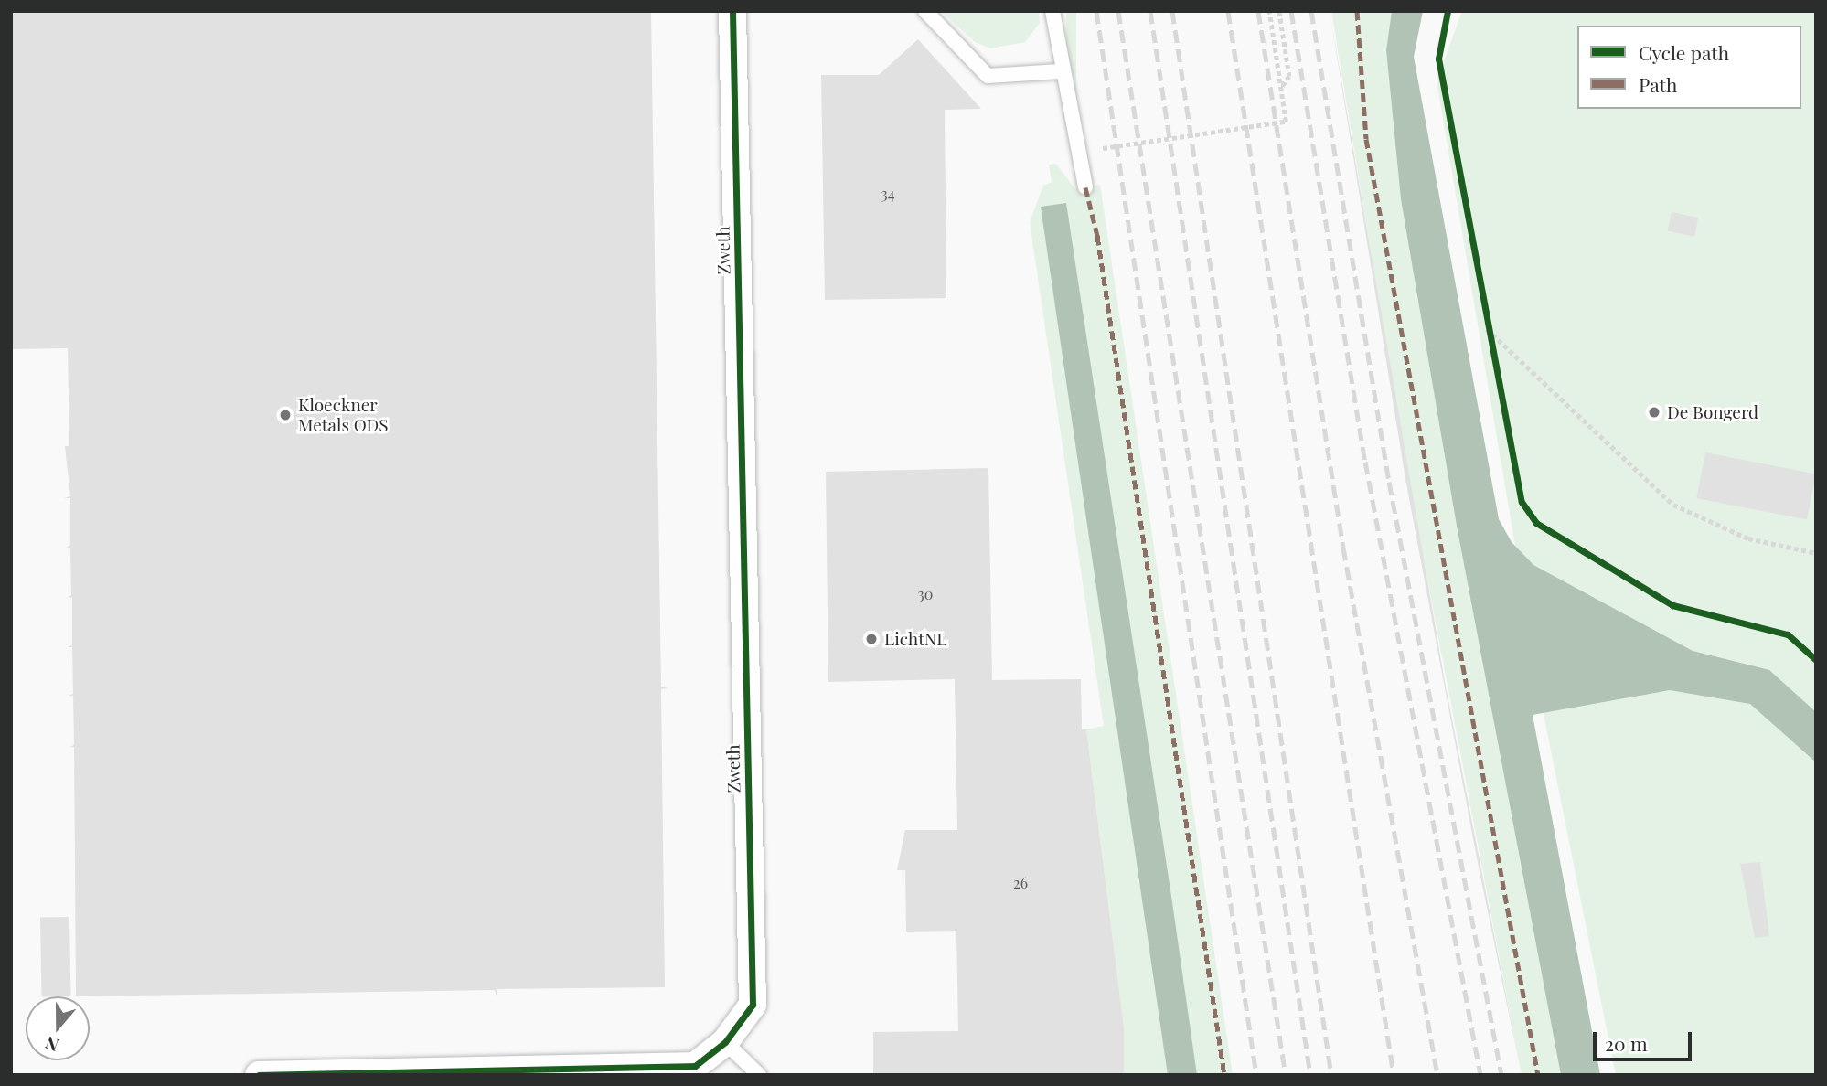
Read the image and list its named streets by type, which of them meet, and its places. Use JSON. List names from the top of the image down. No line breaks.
{"streets":{"street":["Zweth"]},"places":["De Bongerd","Kloeckner Metals ODS","LichtNL"],"house_numbers":["34","30","26"],"legend":["Cycle path","Path"],"scale_bar":"20 m","north":"bottom"}
